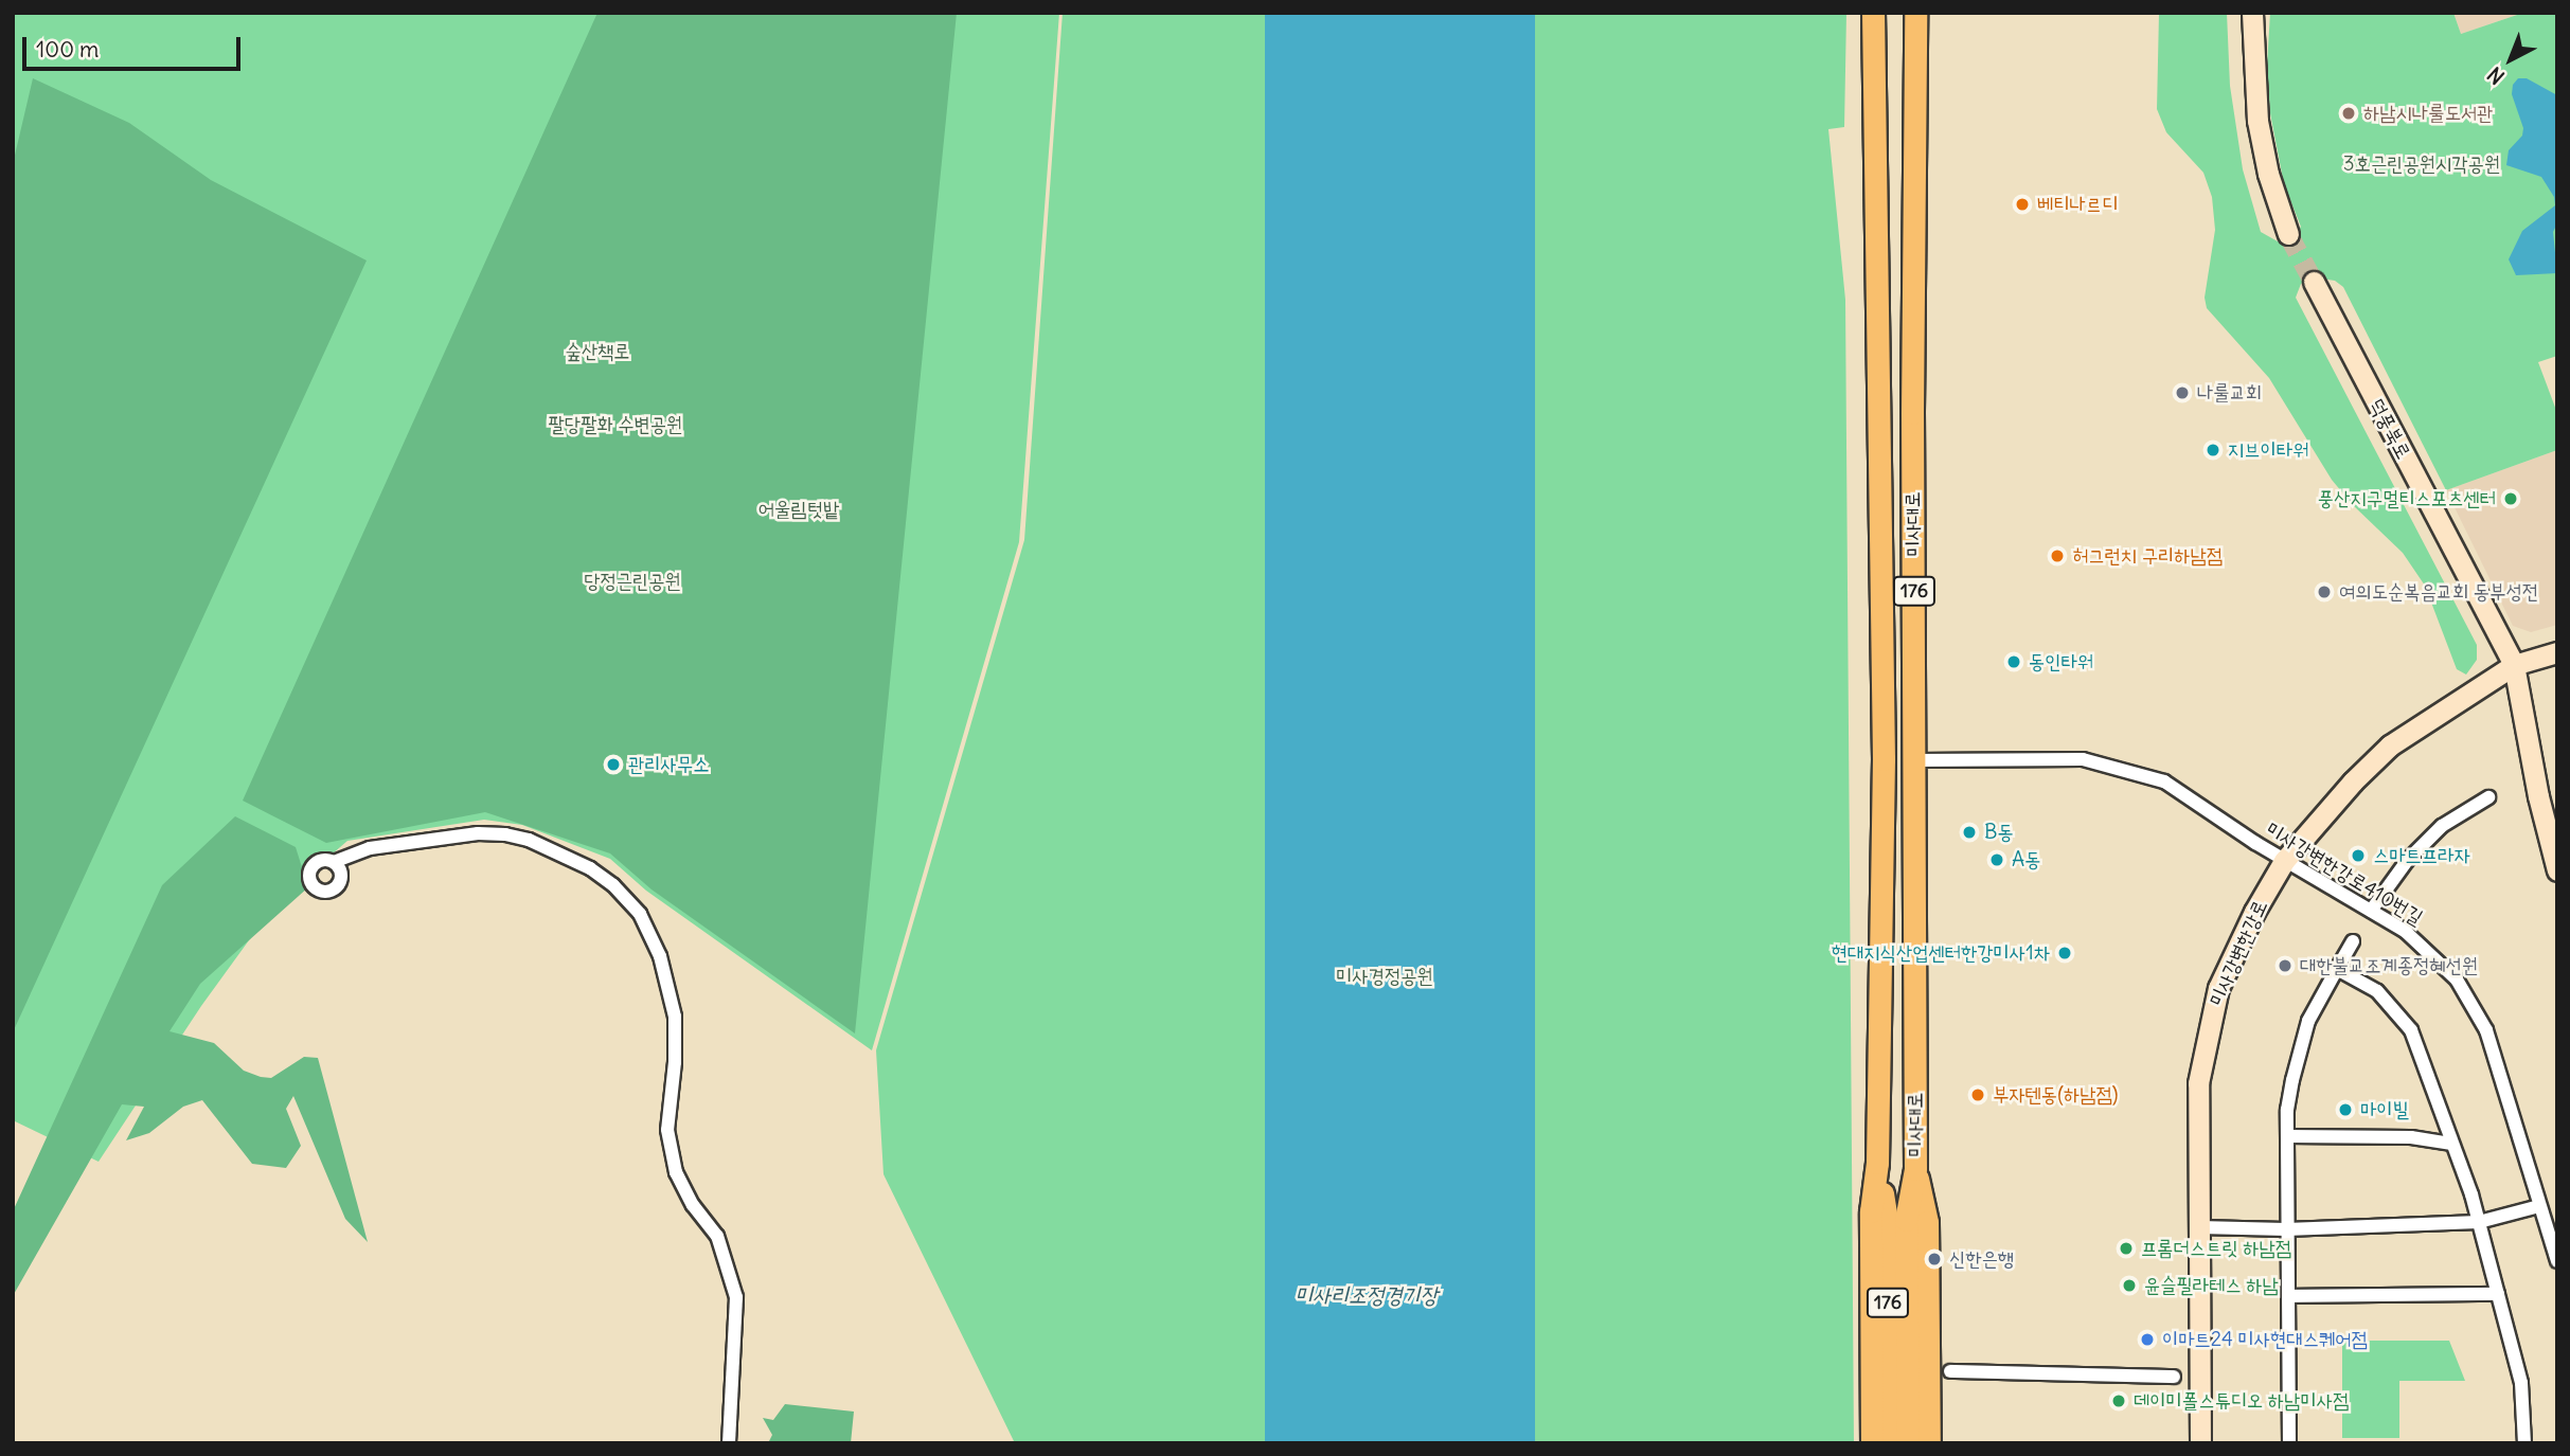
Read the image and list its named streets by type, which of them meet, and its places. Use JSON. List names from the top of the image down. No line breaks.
{"streets":{"main road":["미사대로","176"],"street":["덕풍북로","미사강변한강로410번길","미사강변한강로"]},"crossings":[["덕풍북로","미사강변한강로"],["미사대로","미사강변한강로410번길"],["미사강변한강로410번길","미사강변한강로"]],"water":["미사리조정경기장"],"parks":["3호근린공원시각공원","숲산책로","팔당팔화 수변공원","어울림텃밭","당정근린공원","미사경정공원"],"places":["하남시나룰도서관","베티나르디","나룰교회","지브이타워","풍산지구멀티스포츠센터","허그런치 구리하남점","여의도순복음교회 동부성전","동인타워","관리사무소","B동","스마트프라자","A동","현대지식산업센터한강미사1차","대한불교조계종정혜선원","부자텐동(하남점)","마이빌","프롬더스트릿 하남점","신한은행","윤슬필라테스 하남","이마트24 미사현대스퀘어점","데이미폴스튜디오 하남미사점"],"scale_bar":"100 m","north":"bottom left"}
